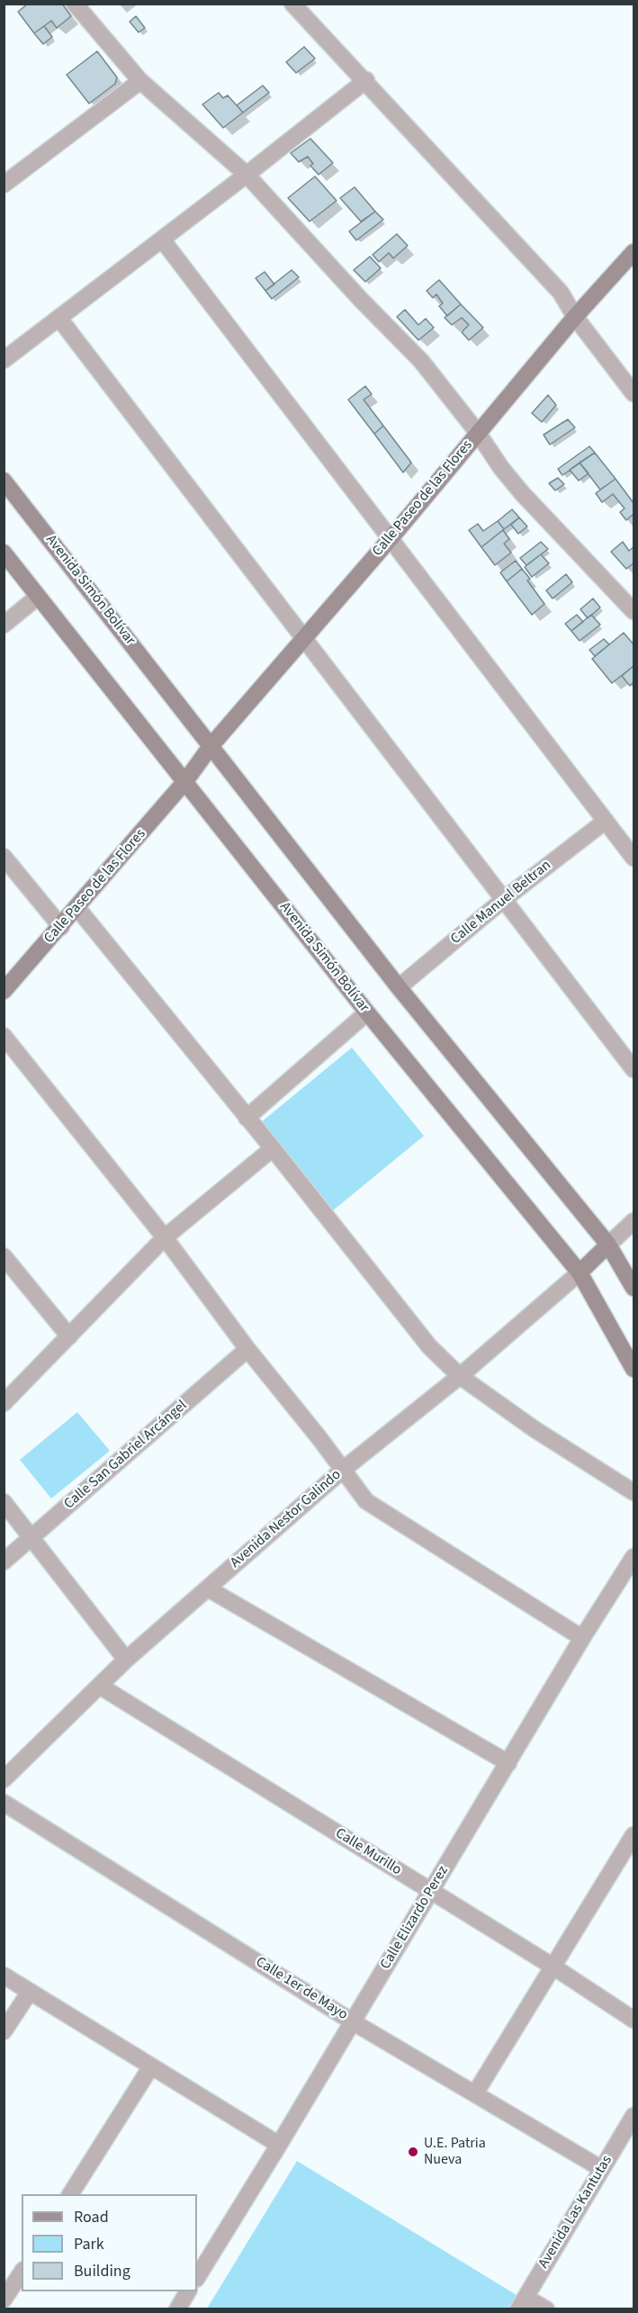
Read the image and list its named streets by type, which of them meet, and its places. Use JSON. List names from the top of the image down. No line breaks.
{"streets":{"street":["Calle Paseo de las Flores","Avenida Simón Bolívar","Calle Manuel Beltran","Calle San Gabriel Arcángel","Avenida Nestor Galindo","Calle Murillo","Calle Elizardo Perez","Calle 1er de Mayo","Avenida Las Kantutas"]},"crossings":[["Calle Paseo de las Flores","Avenida Simón Bolívar"],["Avenida Simón Bolívar","Calle Manuel Beltran"],["Avenida Simón Bolívar","Avenida Nestor Galindo"],["Avenida Nestor Galindo","Calle Murillo"],["Calle Murillo","Calle Elizardo Perez"],["Calle Elizardo Perez","Calle 1er de Mayo"],["Calle 1er de Mayo","Avenida Las Kantutas"]],"places":["U.E. Patria Nueva"],"legend":["Road","Park","Building"]}
